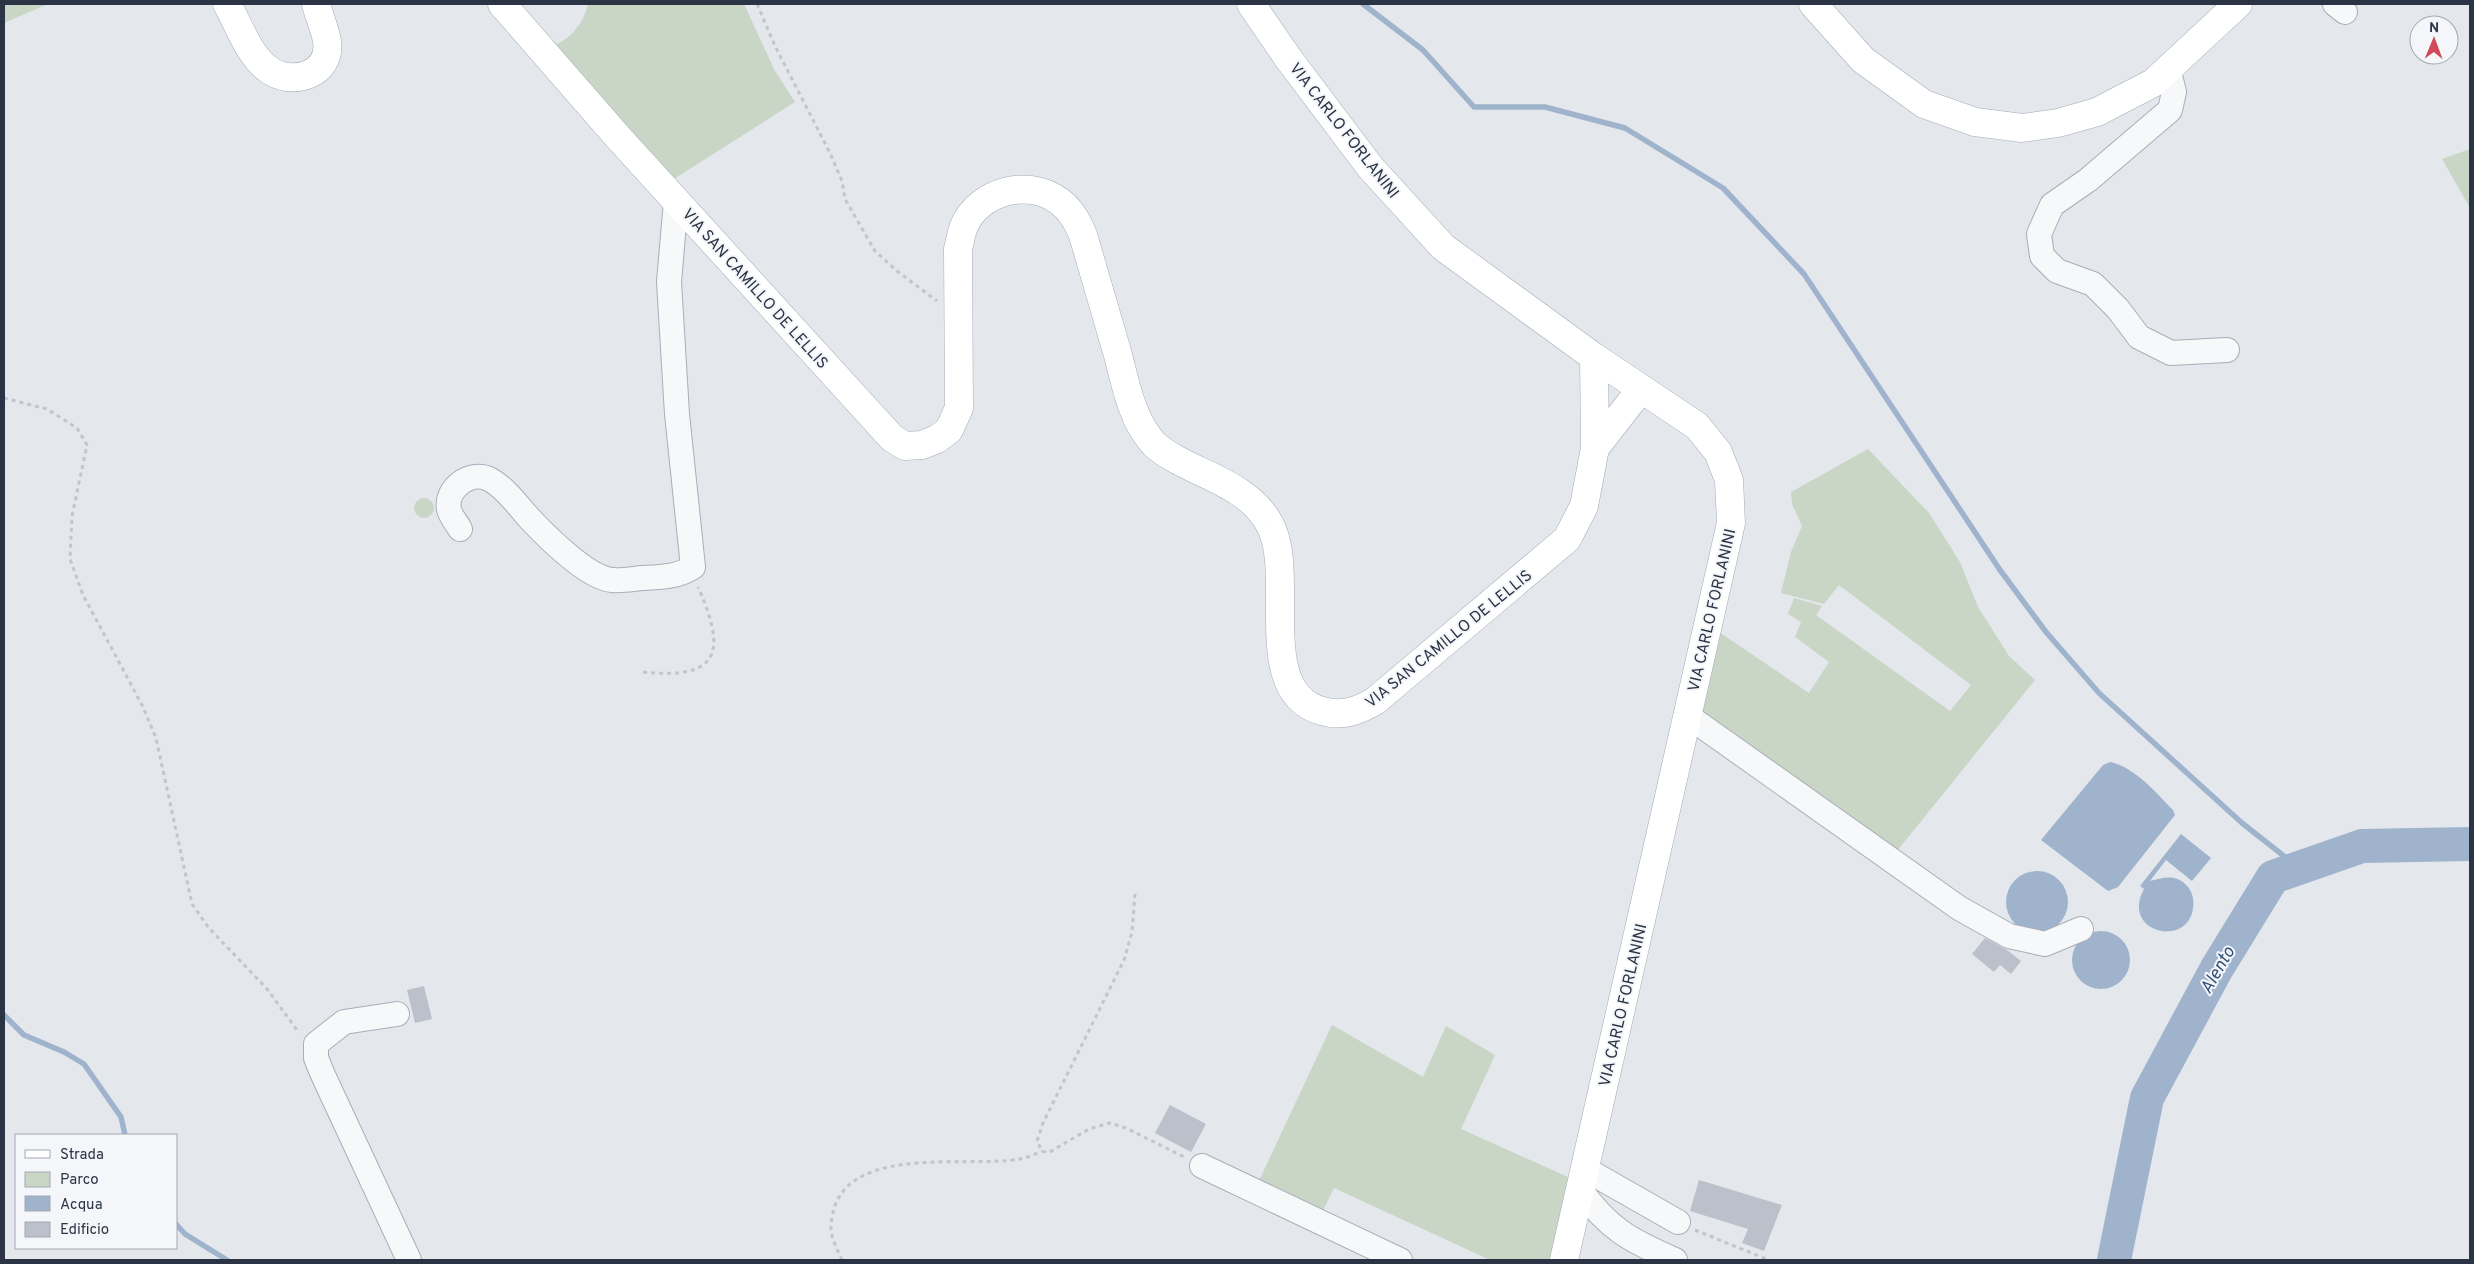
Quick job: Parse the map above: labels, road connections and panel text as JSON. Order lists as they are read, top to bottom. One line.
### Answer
{"streets":{"main road":["VIA CARLO FORLANINI","VIA SAN CAMILLO DE LELLIS"]},"crossings":[["VIA CARLO FORLANINI","VIA SAN CAMILLO DE LELLIS"]],"water":["Alento"],"legend":["Strada","Parco","Acqua","Edificio"],"north":"top"}
